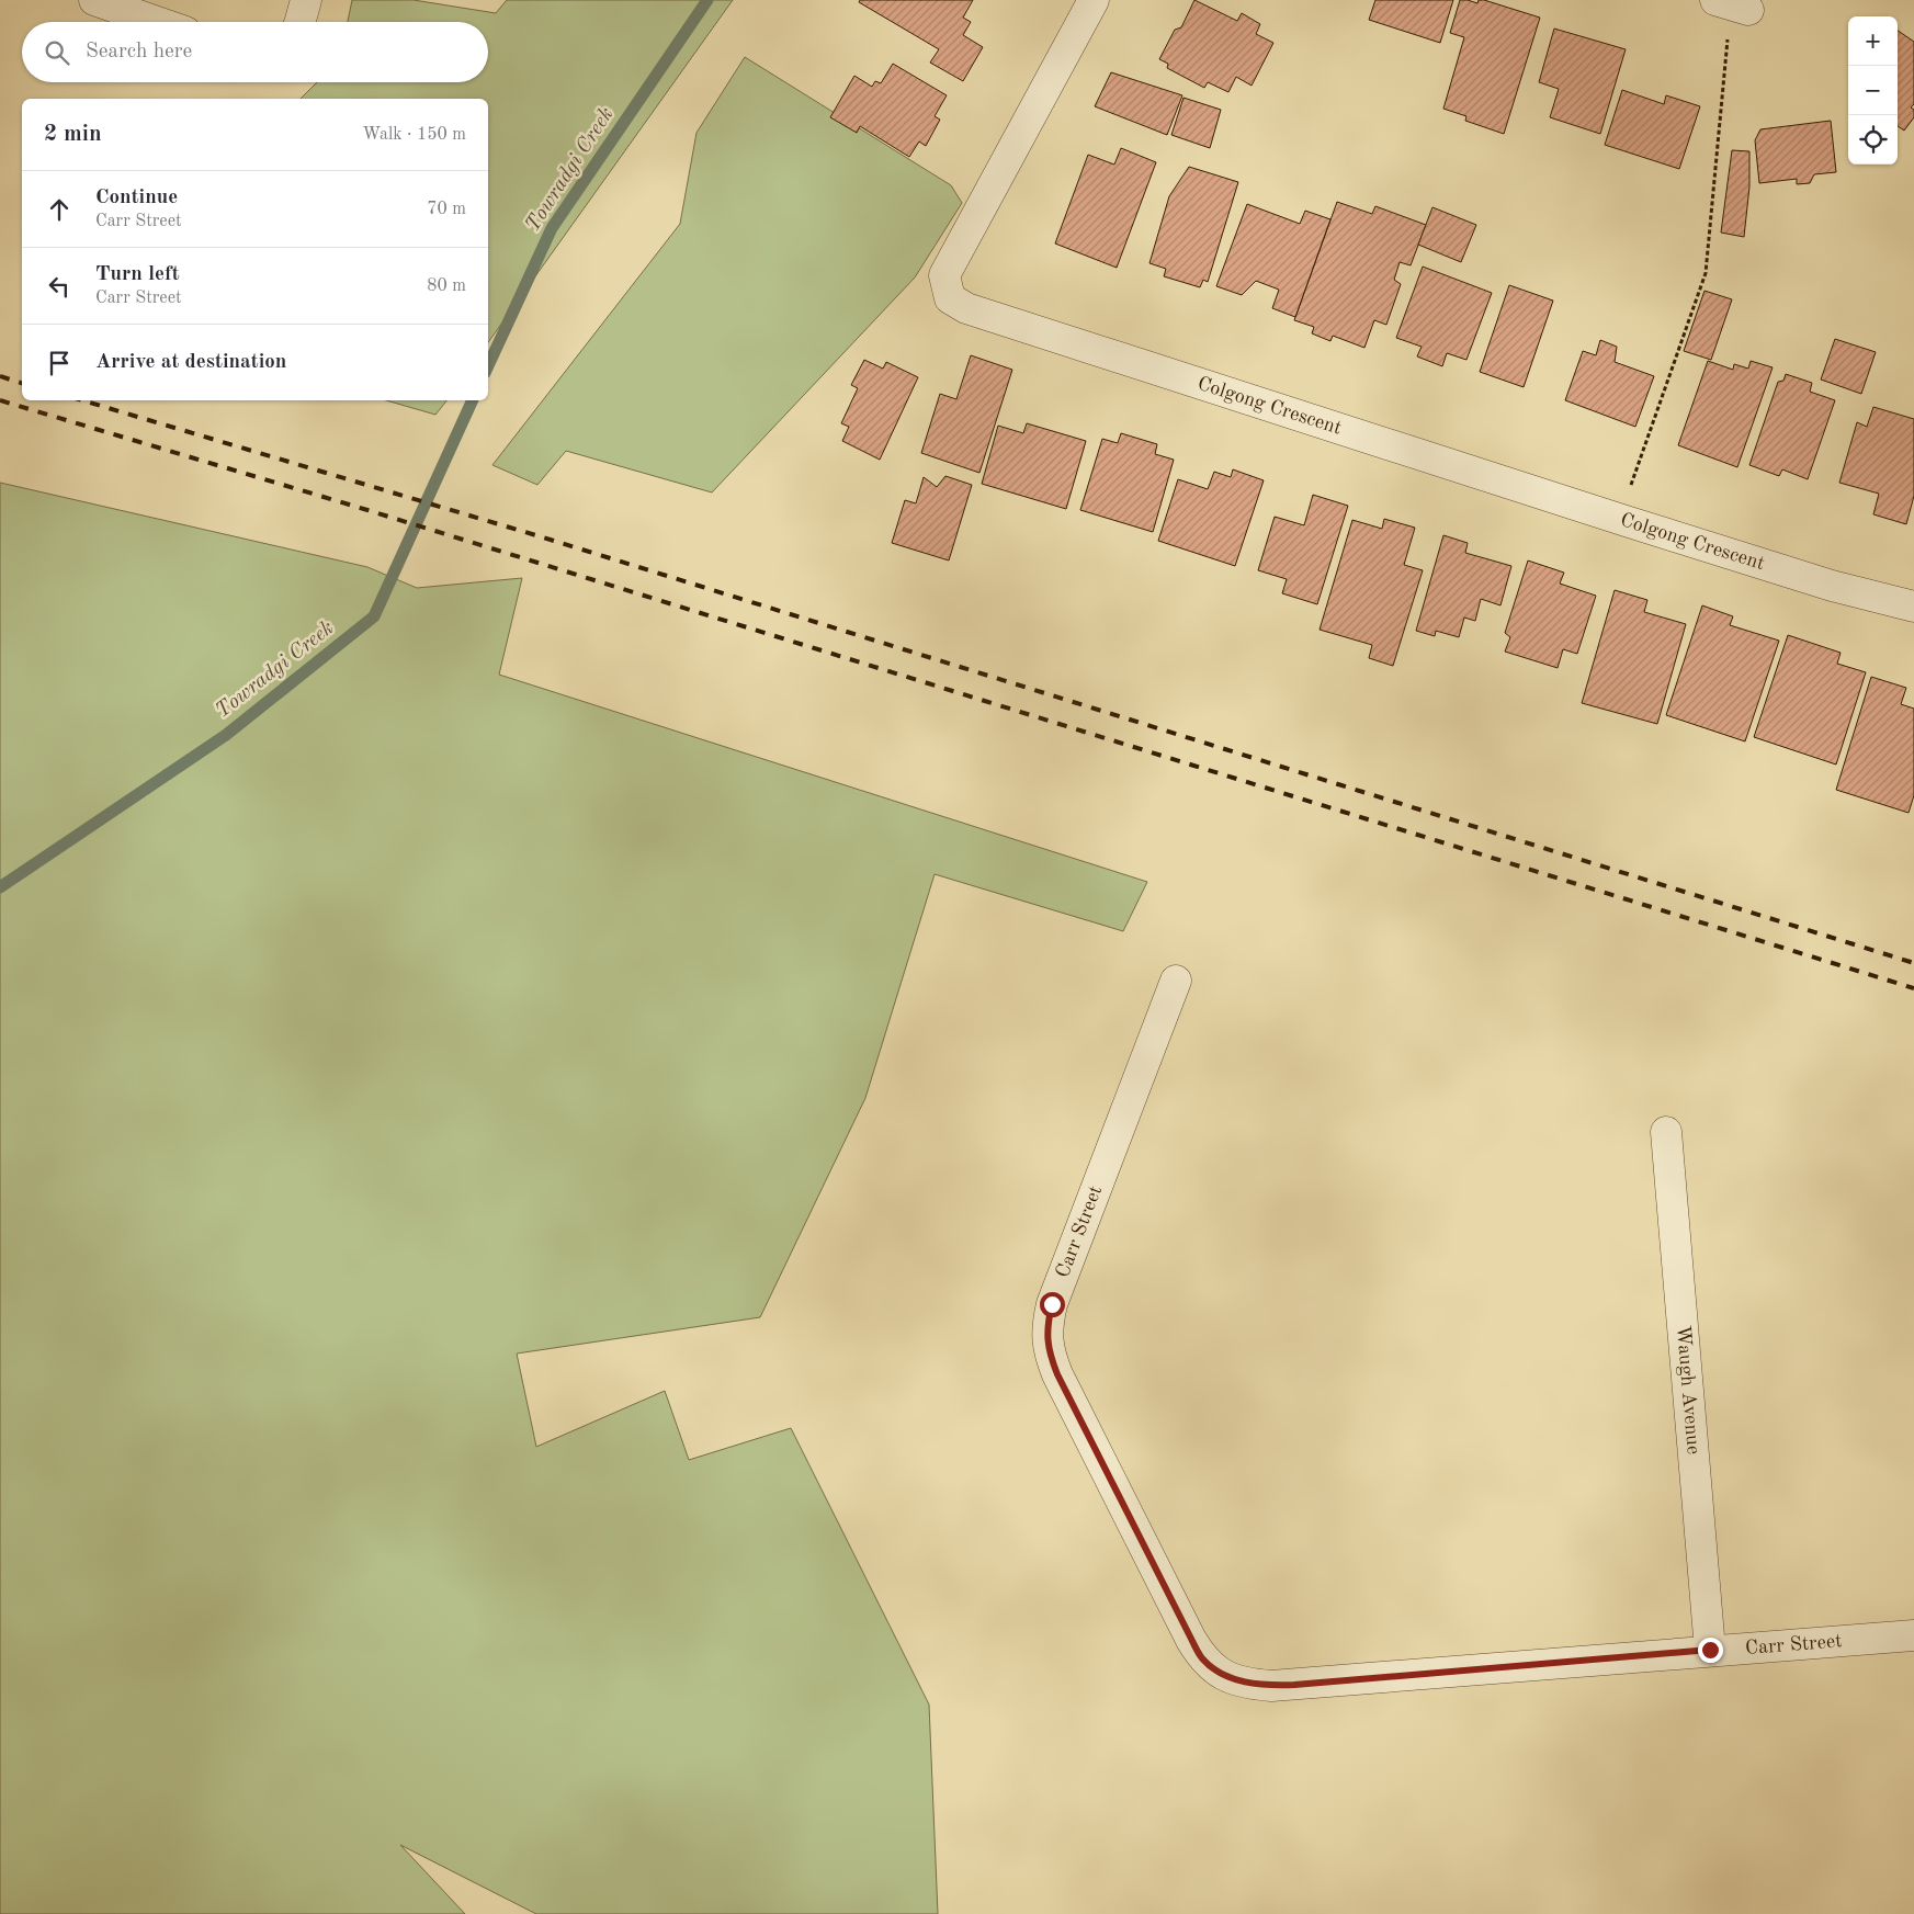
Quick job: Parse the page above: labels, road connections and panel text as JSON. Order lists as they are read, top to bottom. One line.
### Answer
{"streets":{"street":["Colgong Crescent","Carr Street","Waugh Avenue"]},"crossings":[["Carr Street","Waugh Avenue"]],"water":["Towradgi Creek"],"page":{"map_buttons":["+","−"],"search":"Search here","heading":["2 min","Walk · 150 m"],"list":[["Continue","Carr Street","70 m"],["Turn left","Carr Street","80 m"],"Arrive at destination"]}}
